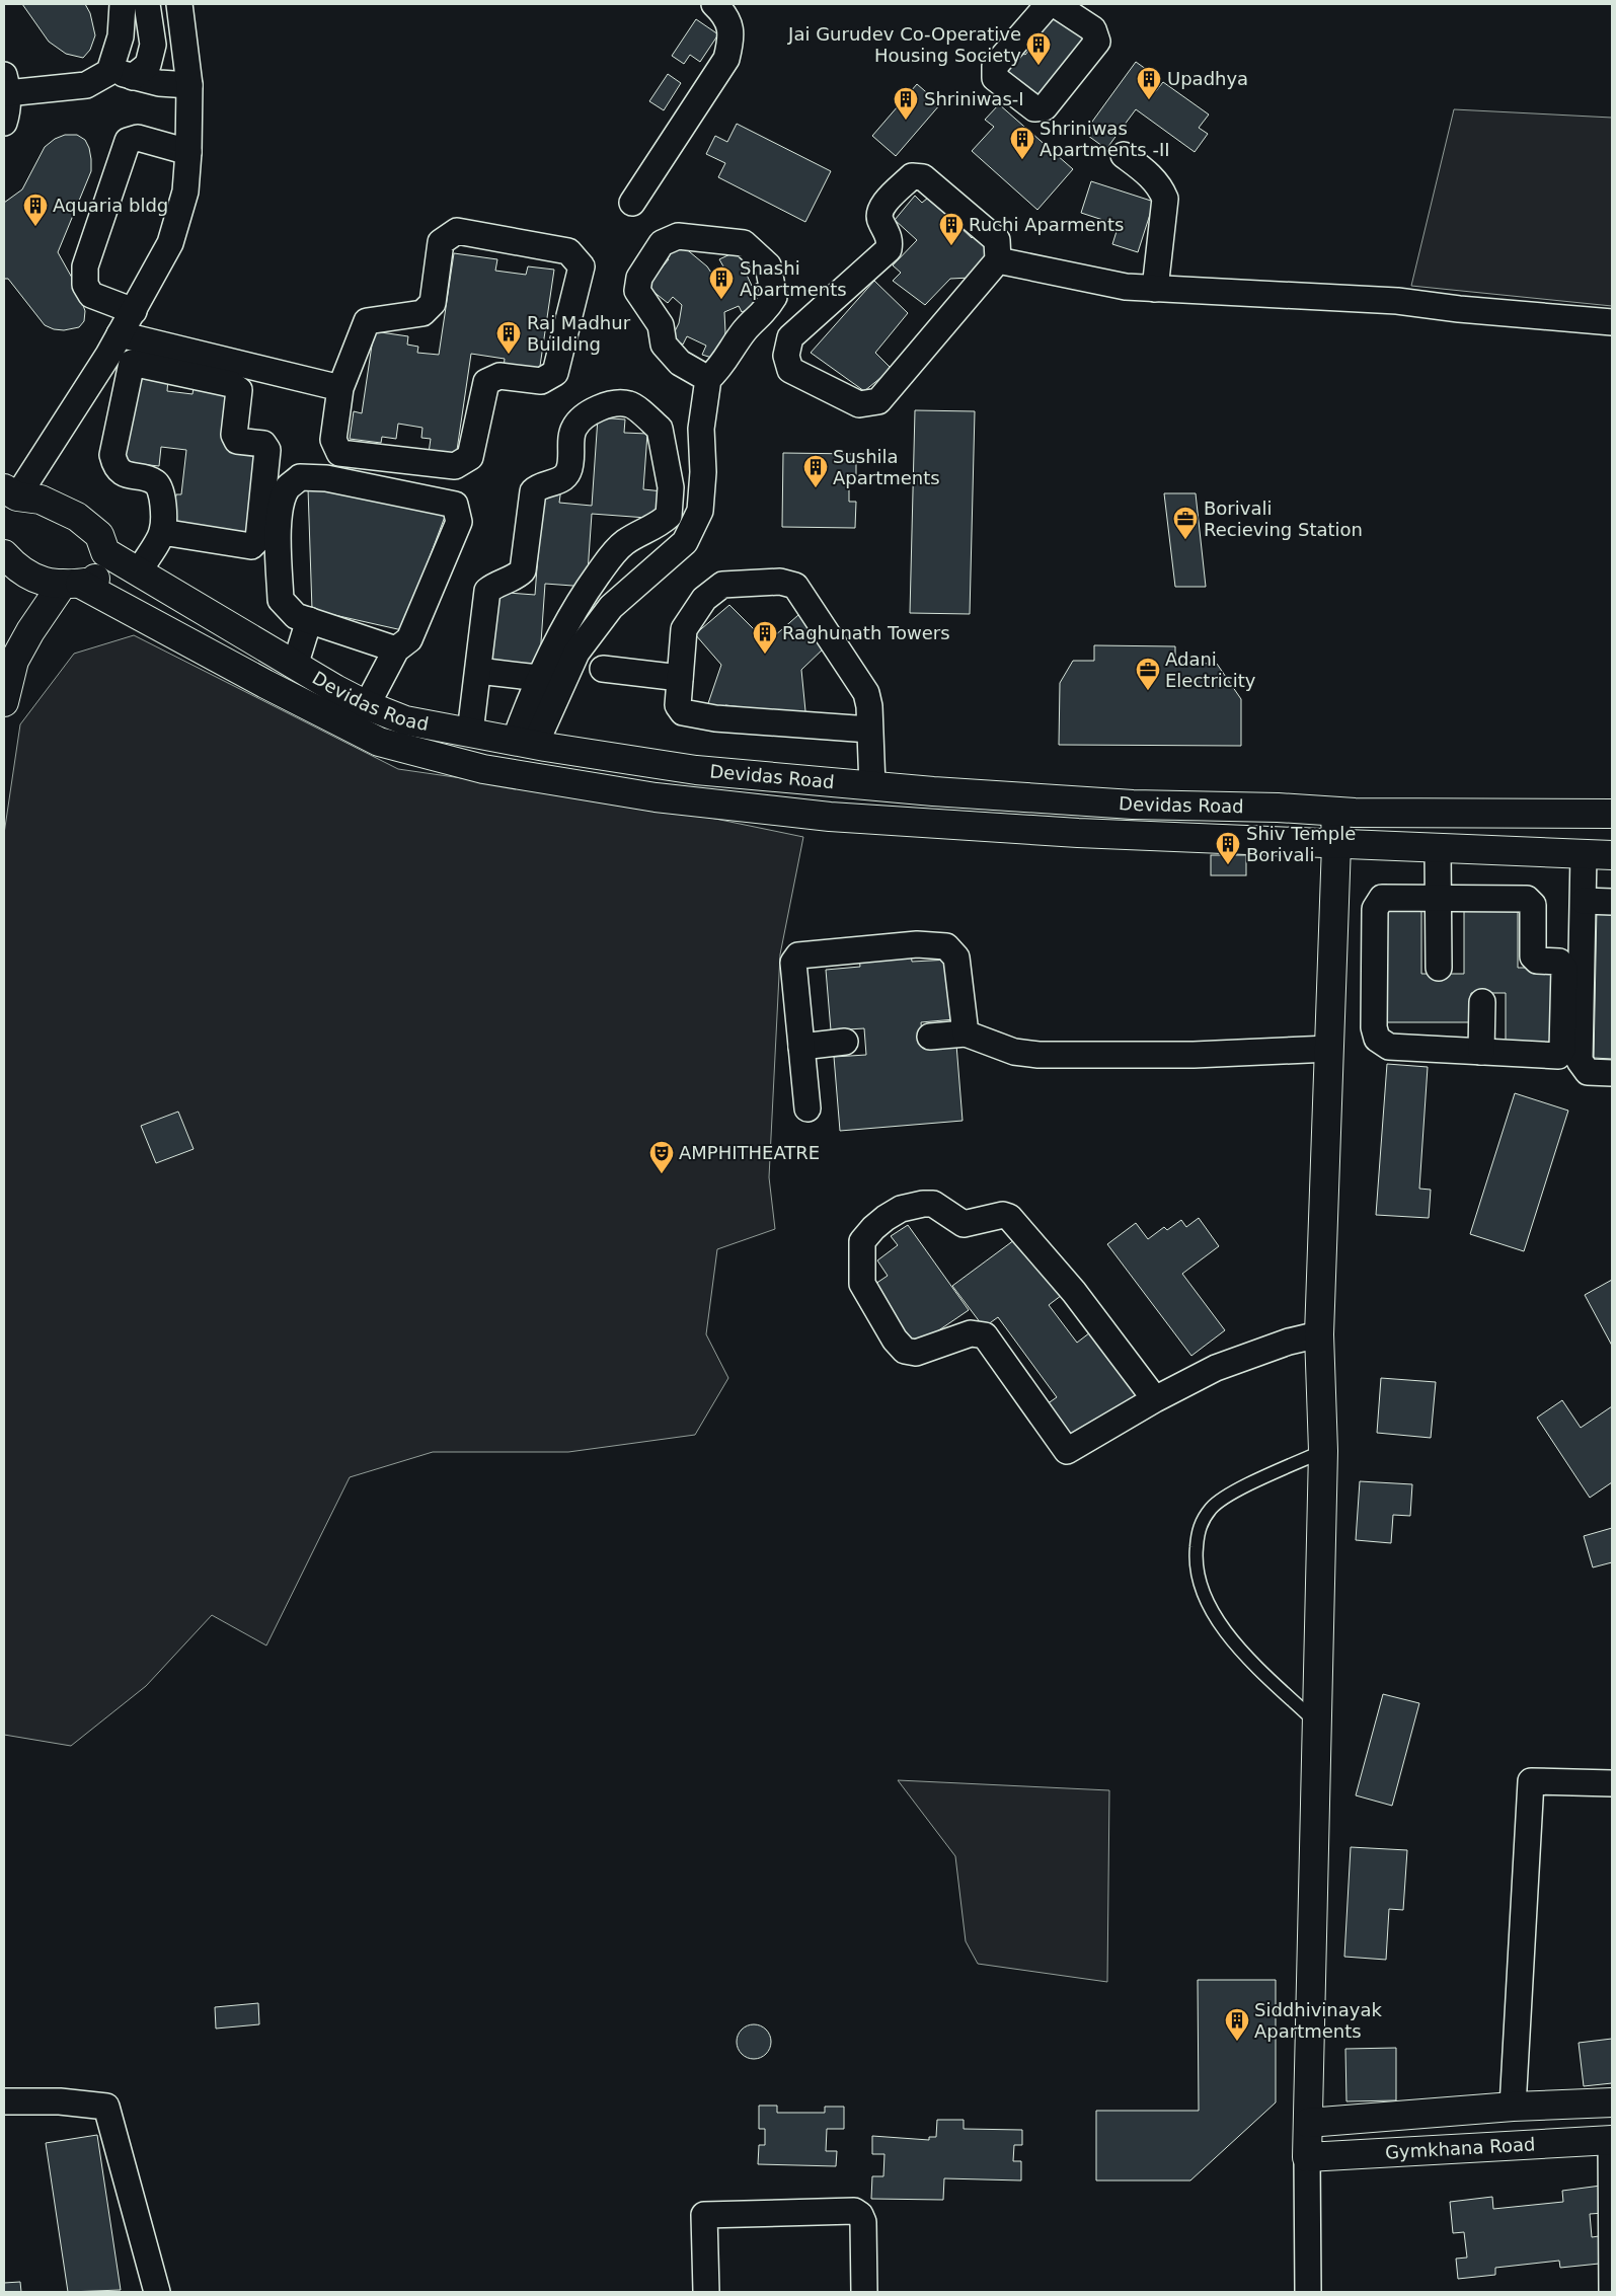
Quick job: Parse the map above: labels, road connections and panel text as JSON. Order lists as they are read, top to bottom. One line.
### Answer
{"streets":{"main road":["Devidas Road","Gymkhana Road"]},"places":{"building":["Jai Gurudev Co-Operative Housing Society","Upadhya","Shriniwas-I","Shriniwas Apartments -II","Aquaria bldg","Ruchi Aparments","Shashi Apartments","Raj Madhur Building","Sushila Apartments","Raghunath Towers","Shiv Temple Borivali","Siddhivinayak Apartments"],"office":["Borivali Recieving Station","Adani Electricity"],"theatre":["AMPHITHEATRE"]}}
